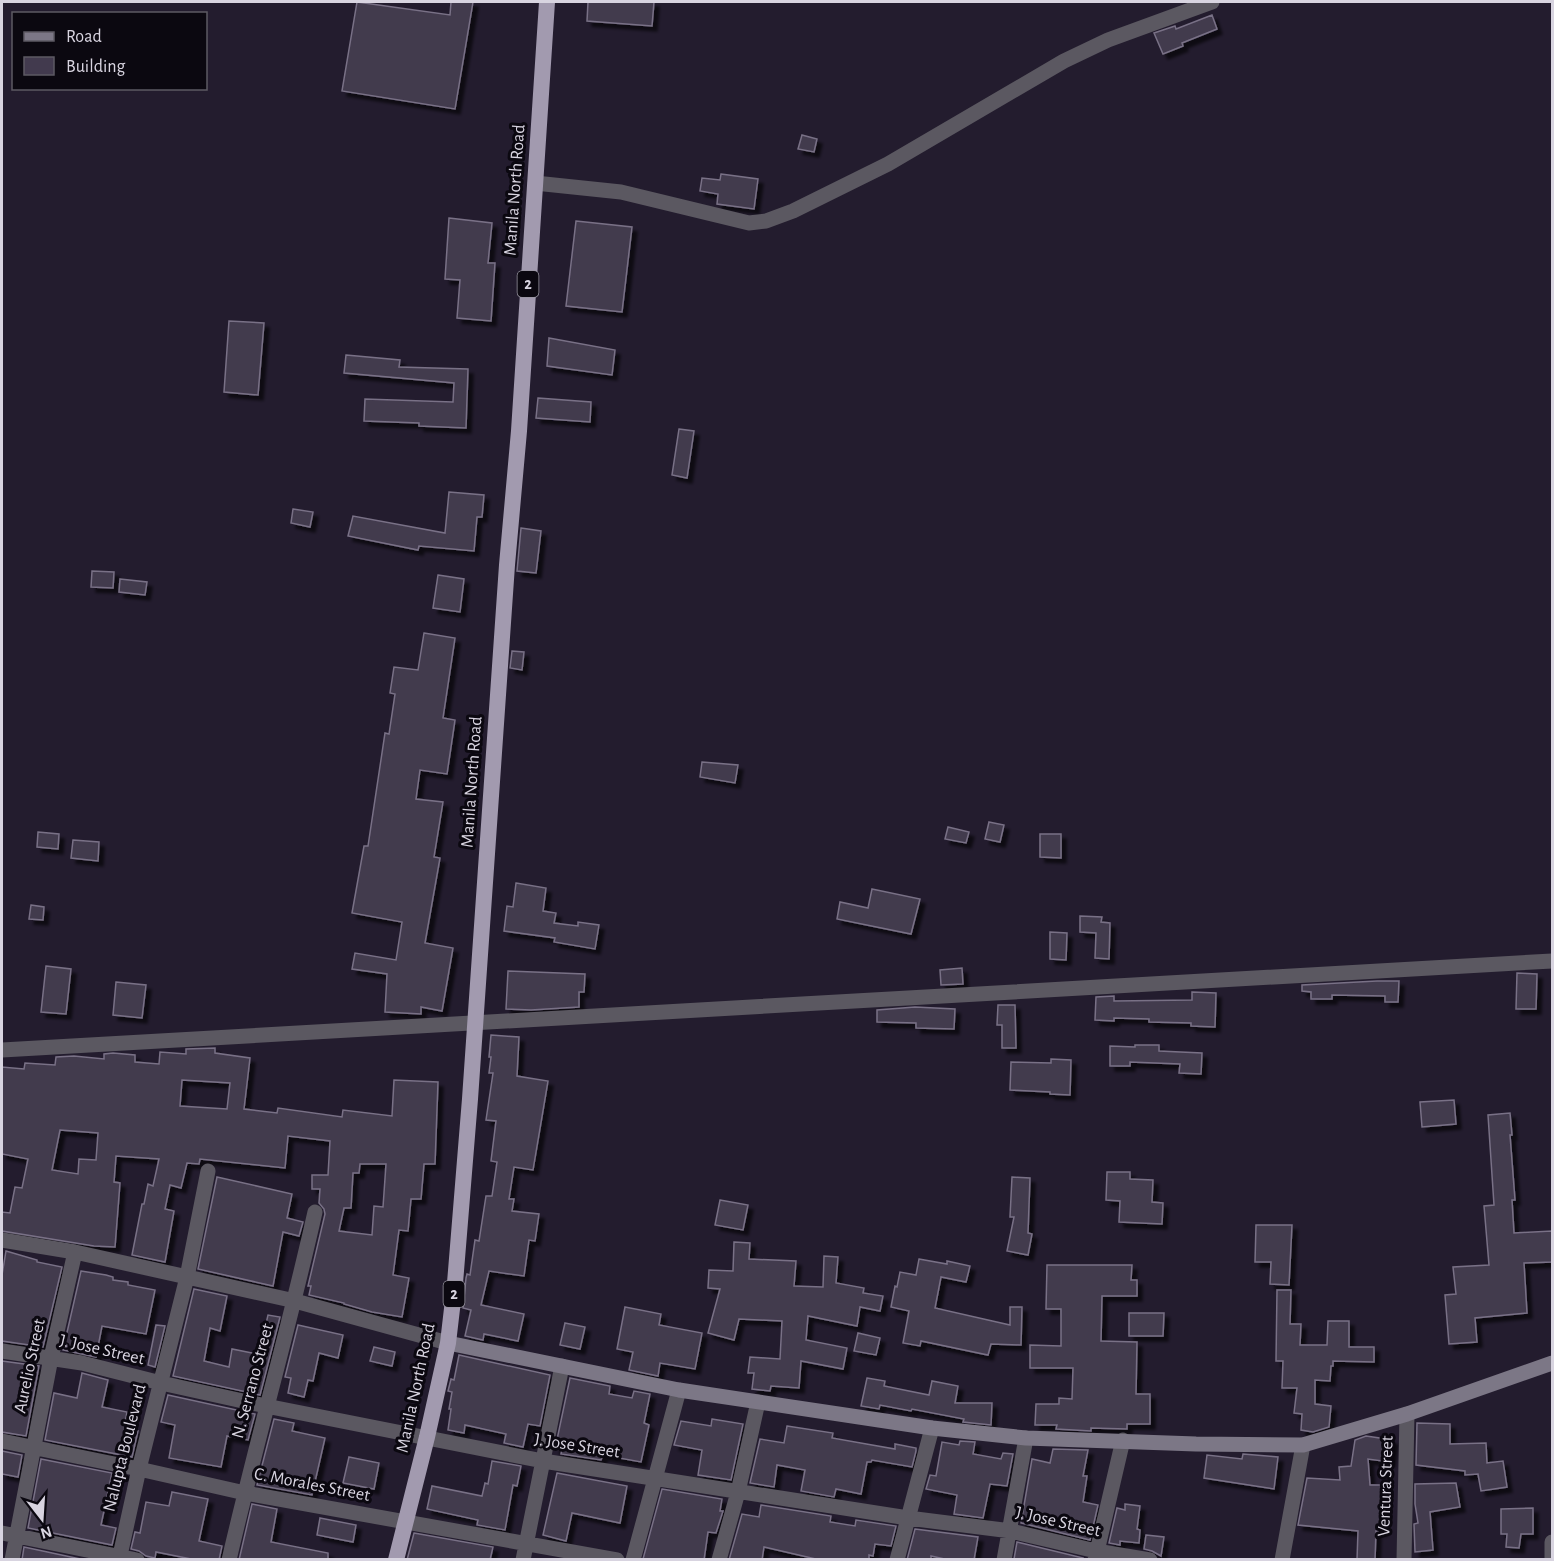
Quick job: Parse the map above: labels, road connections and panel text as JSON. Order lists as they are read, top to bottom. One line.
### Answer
{"streets":{"highway":["Manila North Road","2"],"street":["J. Jose Street","Aurelio Street","N. Serrano Street","Nalupta Boulevard","C. Morales Street","Ventura Street"]},"crossings":[["Manila North Road","J. Jose Street"],["Manila North Road","C. Morales Street"],["J. Jose Street","Aurelio Street"],["J. Jose Street","N. Serrano Street"],["J. Jose Street","Nalupta Boulevard"],["Aurelio Street","C. Morales Street"],["N. Serrano Street","C. Morales Street"],["Nalupta Boulevard","C. Morales Street"]],"legend":["Road","Building"],"north":"bottom"}
